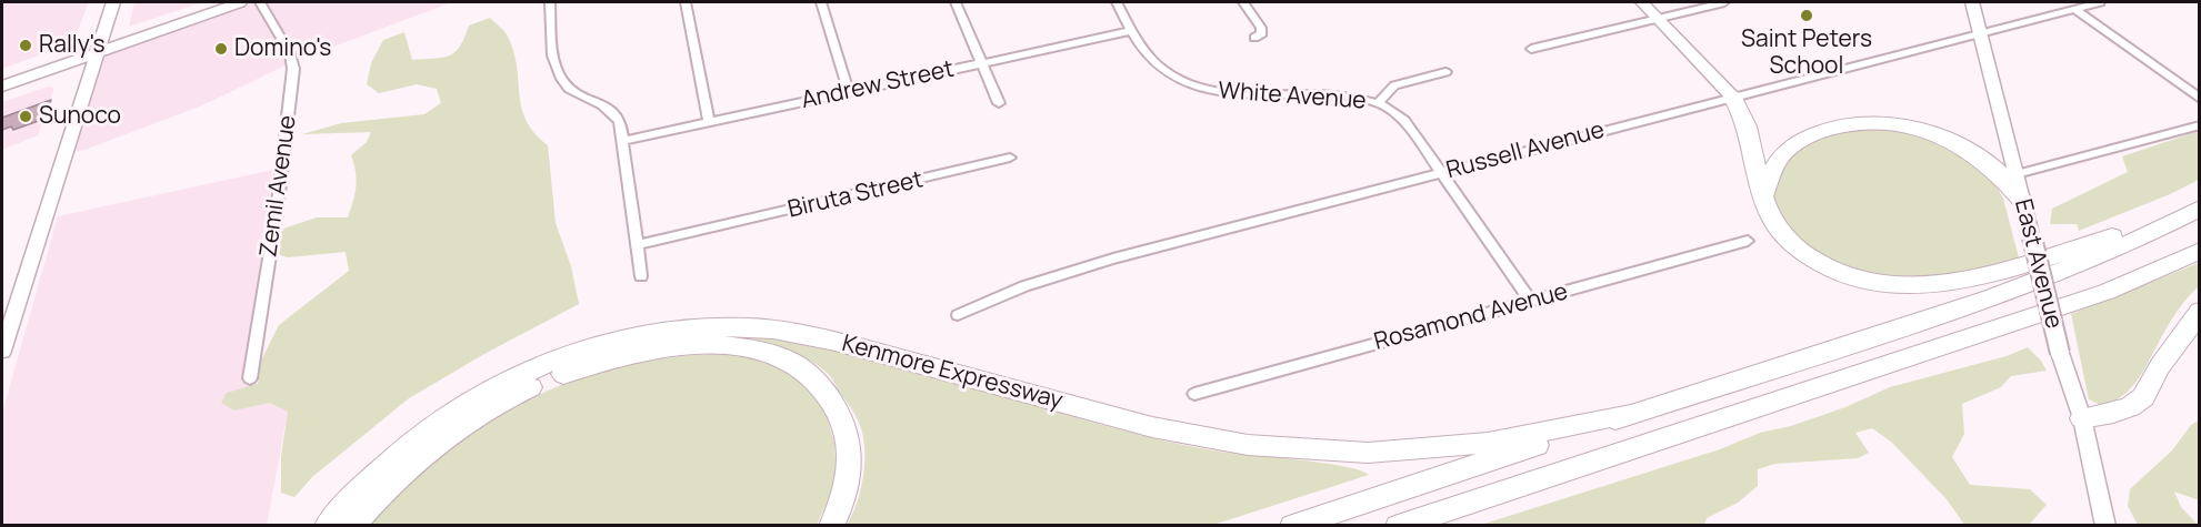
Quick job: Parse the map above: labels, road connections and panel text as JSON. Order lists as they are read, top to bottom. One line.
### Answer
{"streets":{"highway":["Kenmore Expressway"],"main road":["East Avenue"],"street":["Andrew Street","White Avenue","Russell Avenue","Zemil Avenue","Biruta Street","Rosamond Avenue"]},"crossings":[["Andrew Street","White Avenue"],["White Avenue","Russell Avenue"],["White Avenue","Rosamond Avenue"],["Russell Avenue","East Avenue"]],"places":["Saint Peters School","Rally's","Domino's","Sunoco"]}
